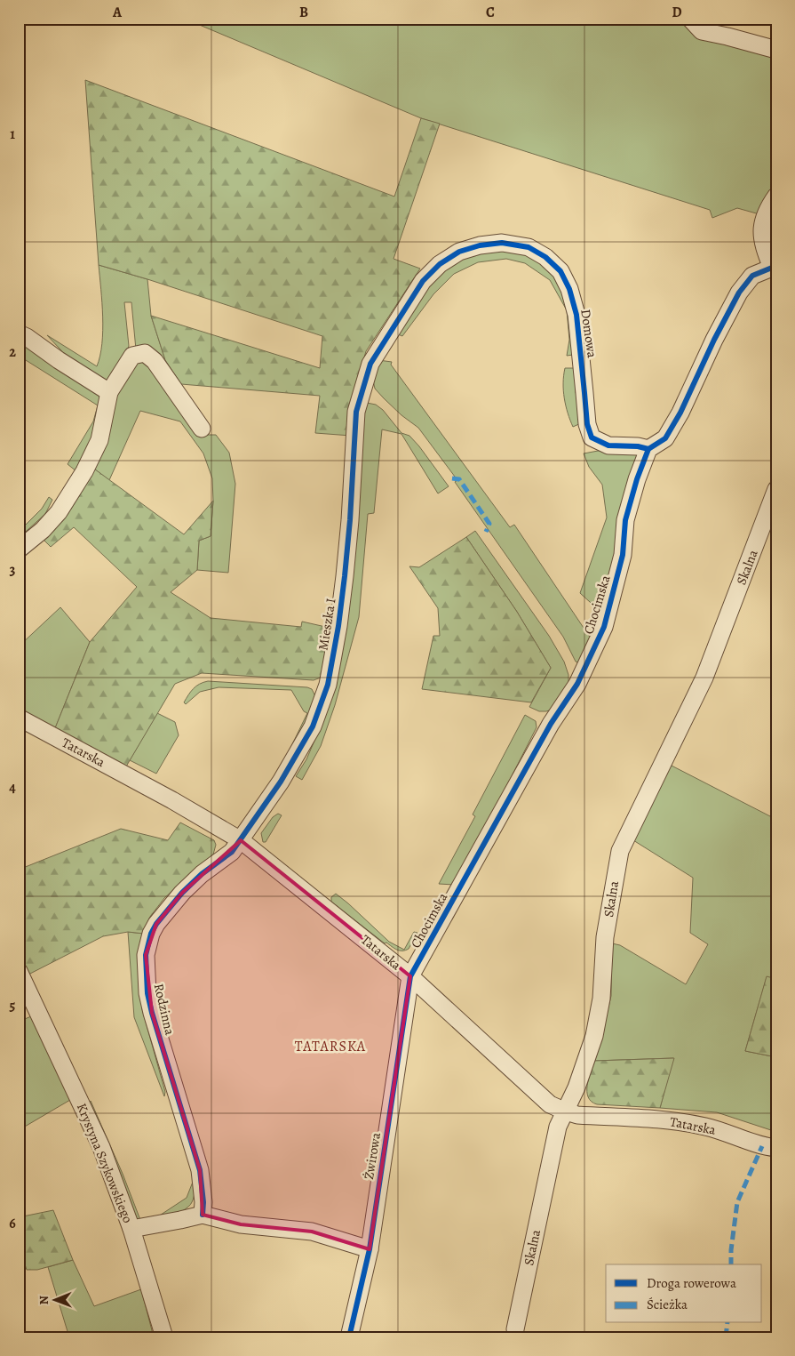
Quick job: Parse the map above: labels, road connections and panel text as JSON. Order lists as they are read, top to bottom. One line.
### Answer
{"streets":{"street":["Domowa","Skalna","Chocimska","Mieszka I","Tatarska","Rodzinna","Żwirowa","Krystyna Szykowskiego"]},"crossings":[["Domowa","Chocimska"],["Domowa","Mieszka I"],["Skalna","Tatarska"],["Chocimska","Tatarska"],["Chocimska","Żwirowa"],["Mieszka I","Tatarska"],["Mieszka I","Rodzinna"],["Tatarska","Rodzinna"],["Tatarska","Żwirowa"]],"districts":["TATARSKA"],"legend":["Droga rowerowa","Ścieżka"],"north":"left","grid":{"columns":["A","B","C","D"],"rows":["1","2","3","4","5","6"]}}
